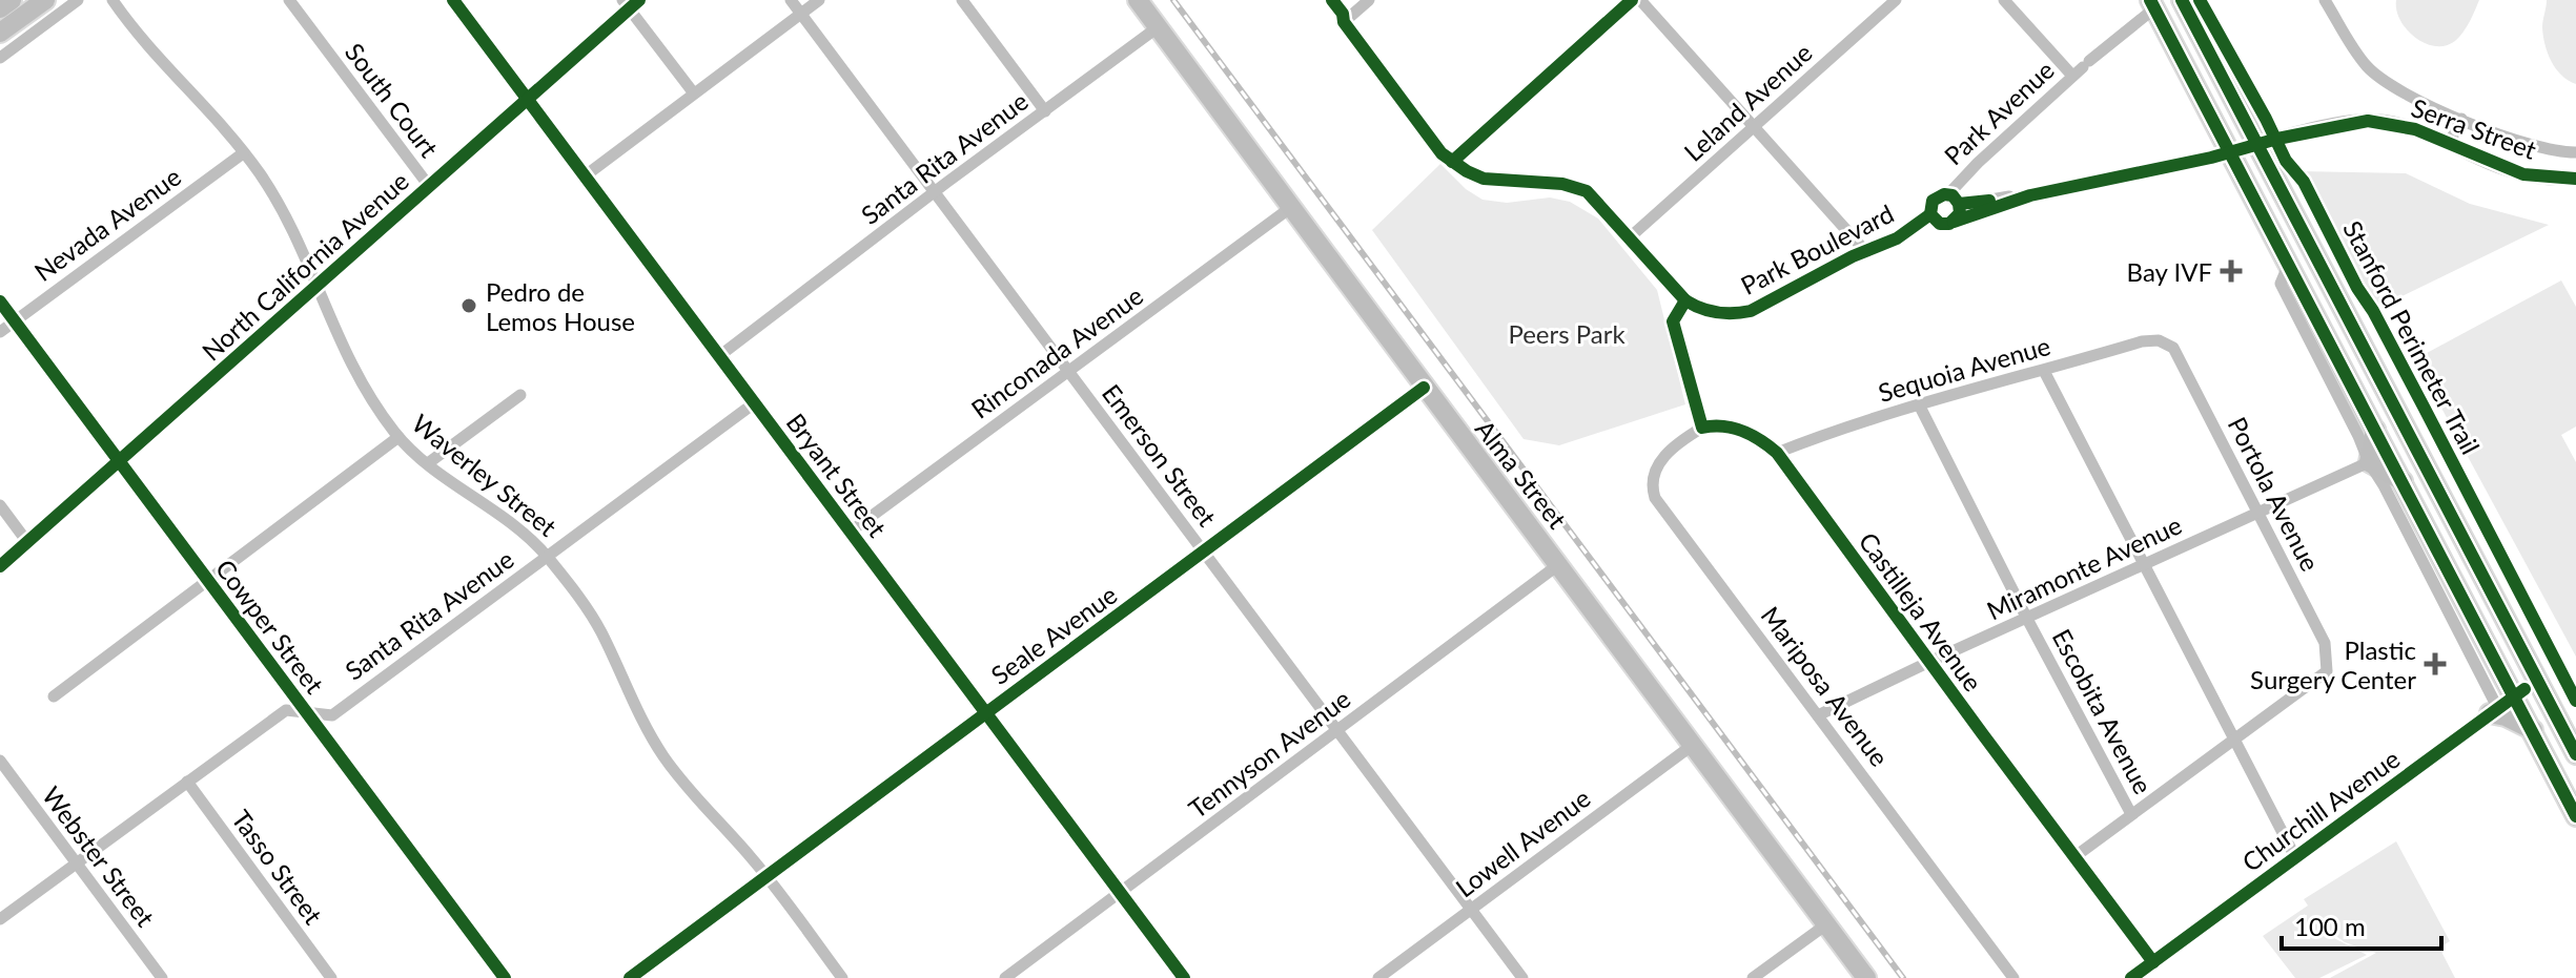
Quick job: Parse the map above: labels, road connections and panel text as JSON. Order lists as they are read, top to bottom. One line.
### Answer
{"streets":{"main road":["Alma Street"],"street":["South Court","Leland Avenue","Park Avenue","Serra Street","Santa Rita Avenue","Nevada Avenue","Park Boulevard","North California Avenue","Rinconada Avenue","Sequoia Avenue","Emerson Street","Waverley Street","Bryant Street","Portola Avenue","Miramonte Avenue","Castilleja Avenue","Cowper Street","Seale Avenue","Mariposa Avenue","Escobita Avenue","Tennyson Avenue","Churchill Avenue","Lowell Avenue","Webster Street","Tasso Street"],"cycle path":["Stanford Perimeter Trail"]},"crossings":[["South Court","North California Avenue"],["Leland Avenue","Park Boulevard"],["Park Avenue","Park Boulevard"],["Santa Rita Avenue","Emerson Street"],["Santa Rita Avenue","Alma Street"],["Santa Rita Avenue","Waverley Street"],["Santa Rita Avenue","Bryant Street"],["Santa Rita Avenue","Cowper Street"],["Santa Rita Avenue","Webster Street"],["Santa Rita Avenue","Tasso Street"],["Nevada Avenue","Waverley Street"],["Nevada Avenue","Cowper Street"],["North California Avenue","Waverley Street"],["North California Avenue","Bryant Street"],["North California Avenue","Cowper Street"],["Rinconada Avenue","Emerson Street"],["Rinconada Avenue","Alma Street"],["Rinconada Avenue","Bryant Street"],["Sequoia Avenue","Portola Avenue"],["Sequoia Avenue","Castilleja Avenue"],["Sequoia Avenue","Escobita Avenue"],["Emerson Street","Seale Avenue"],["Emerson Street","Tennyson Avenue"],["Emerson Street","Lowell Avenue"],["Alma Street","Seale Avenue"],["Alma Street","Tennyson Avenue"],["Alma Street","Lowell Avenue"],["Waverley Street","Seale Avenue"],["Bryant Street","Seale Avenue"],["Bryant Street","Tennyson Avenue"],["Portola Avenue","Miramonte Avenue"],["Miramonte Avenue","Castilleja Avenue"],["Miramonte Avenue","Mariposa Avenue"],["Miramonte Avenue","Escobita Avenue"],["Castilleja Avenue","Mariposa Avenue"],["Castilleja Avenue","Churchill Avenue"]],"parks":["Peers Park"],"places":{"health":["Bay IVF","Plastic Surgery Center"],"other":["Pedro de Lemos House"]},"scale_bar":"100 m"}
